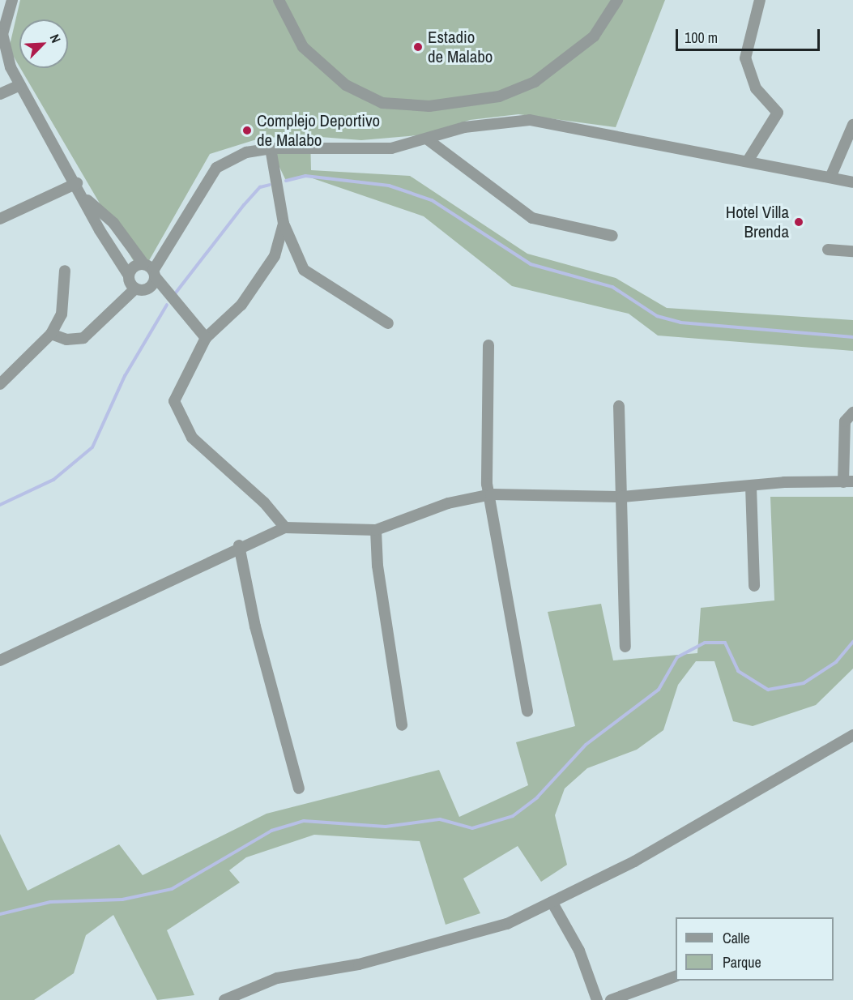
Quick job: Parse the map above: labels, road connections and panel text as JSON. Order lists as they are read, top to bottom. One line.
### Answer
{"places":["Estadio de Malabo","Complejo Deportivo de Malabo","Hotel Villa Brenda"],"legend":["Calle","Parque"],"scale_bar":"100 m","north":"top right"}
